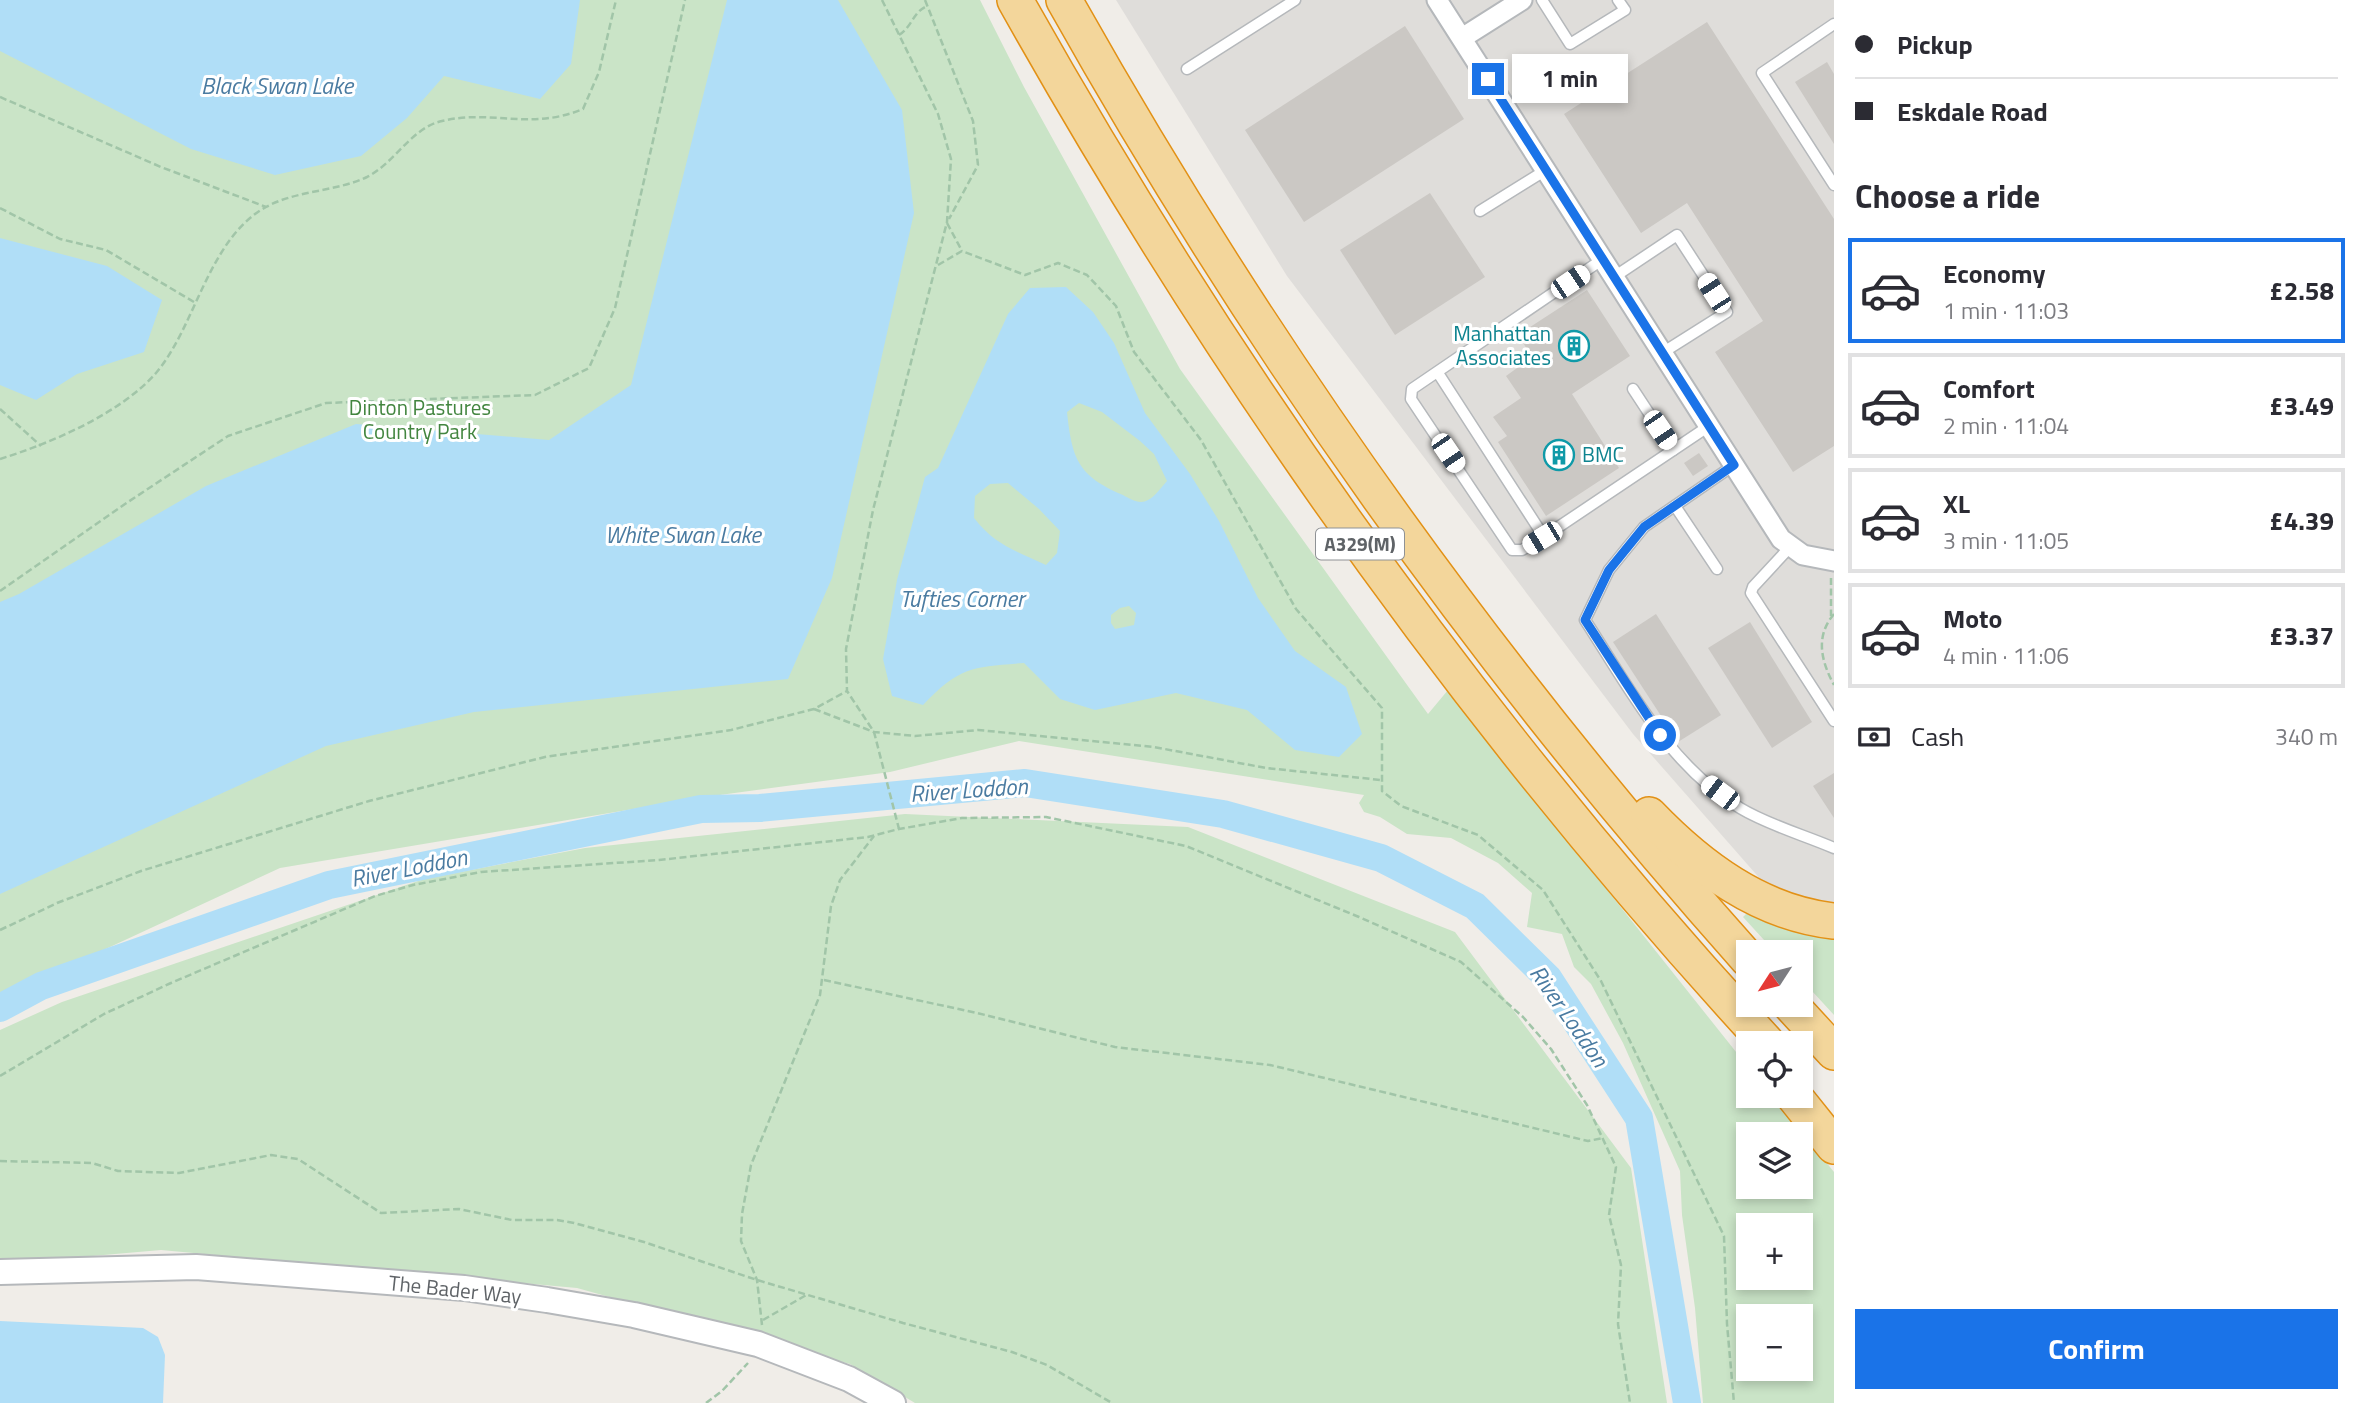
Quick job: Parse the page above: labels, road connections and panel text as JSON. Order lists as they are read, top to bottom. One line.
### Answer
{"streets":{"highway":["A329(M)"],"street":["The Bader Way"]},"water":["Black Swan Lake","White Swan Lake","Tufties Corner","River Loddon"],"parks":["Dinton Pastures Country Park"],"places":{"building":["Manhattan Associates","BMC"]},"north":"bottom left","page":{"banner":["Pickup","Eskdale Road"],"bubble":"1 min","heading":"Choose a ride","list":[{"name":"Economy","note":"1 min · 11:03","value":"£2.58"},{"name":"Comfort","note":"2 min · 11:04","value":"£3.49"},{"name":"XL","note":"3 min · 11:05","value":"£4.39"},{"name":"Moto","note":"4 min · 11:06","value":"£3.37"}],"pay":["Cash","340 m"],"map_buttons":["+","−"],"buttons":"Confirm"}}
